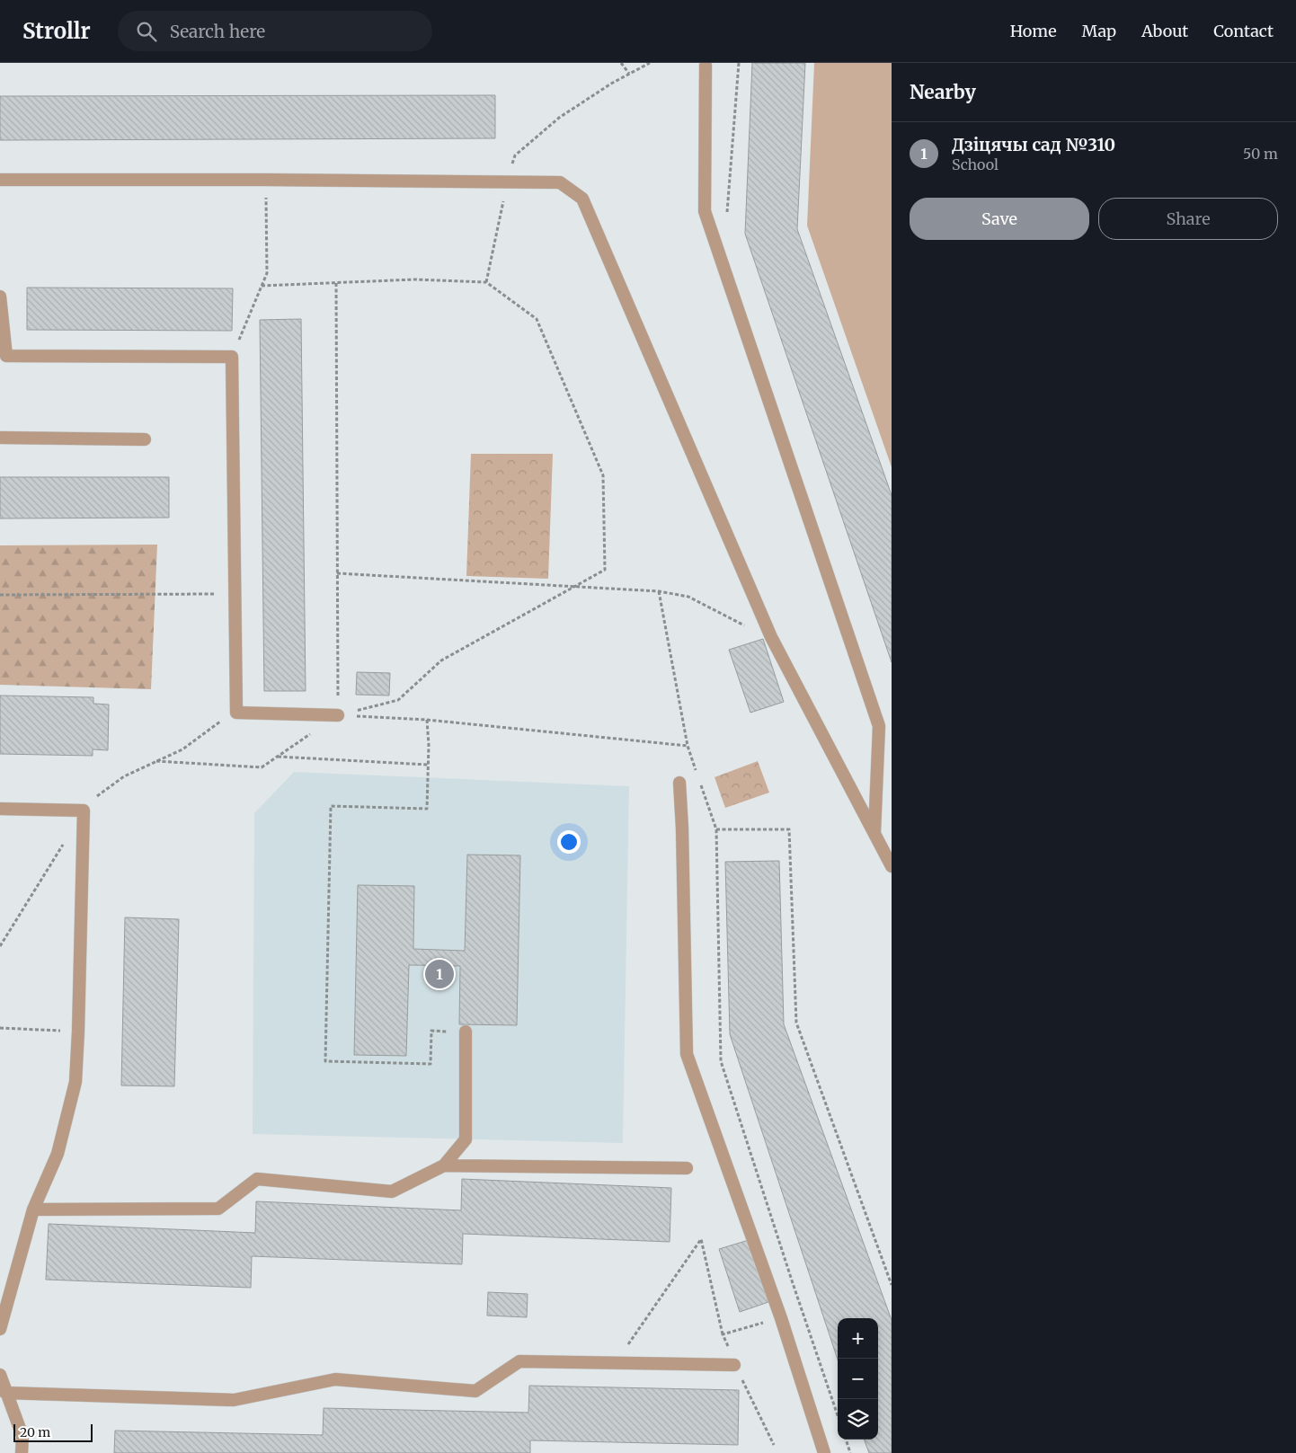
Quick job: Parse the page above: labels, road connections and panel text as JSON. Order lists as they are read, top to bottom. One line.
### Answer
{"scale_bar":"20 m","page":{"header":"Strollr","search":"Search here","nav":["Home","Map","About","Contact"],"heading":"Nearby","list":[{"mark":"1","name":"Дзіцячы сад №310","note":"School","value":"50 m"}],"buttons":["Save","Share"],"pins":"1","map_buttons":["+","−"],"scale":"20 m"}}
